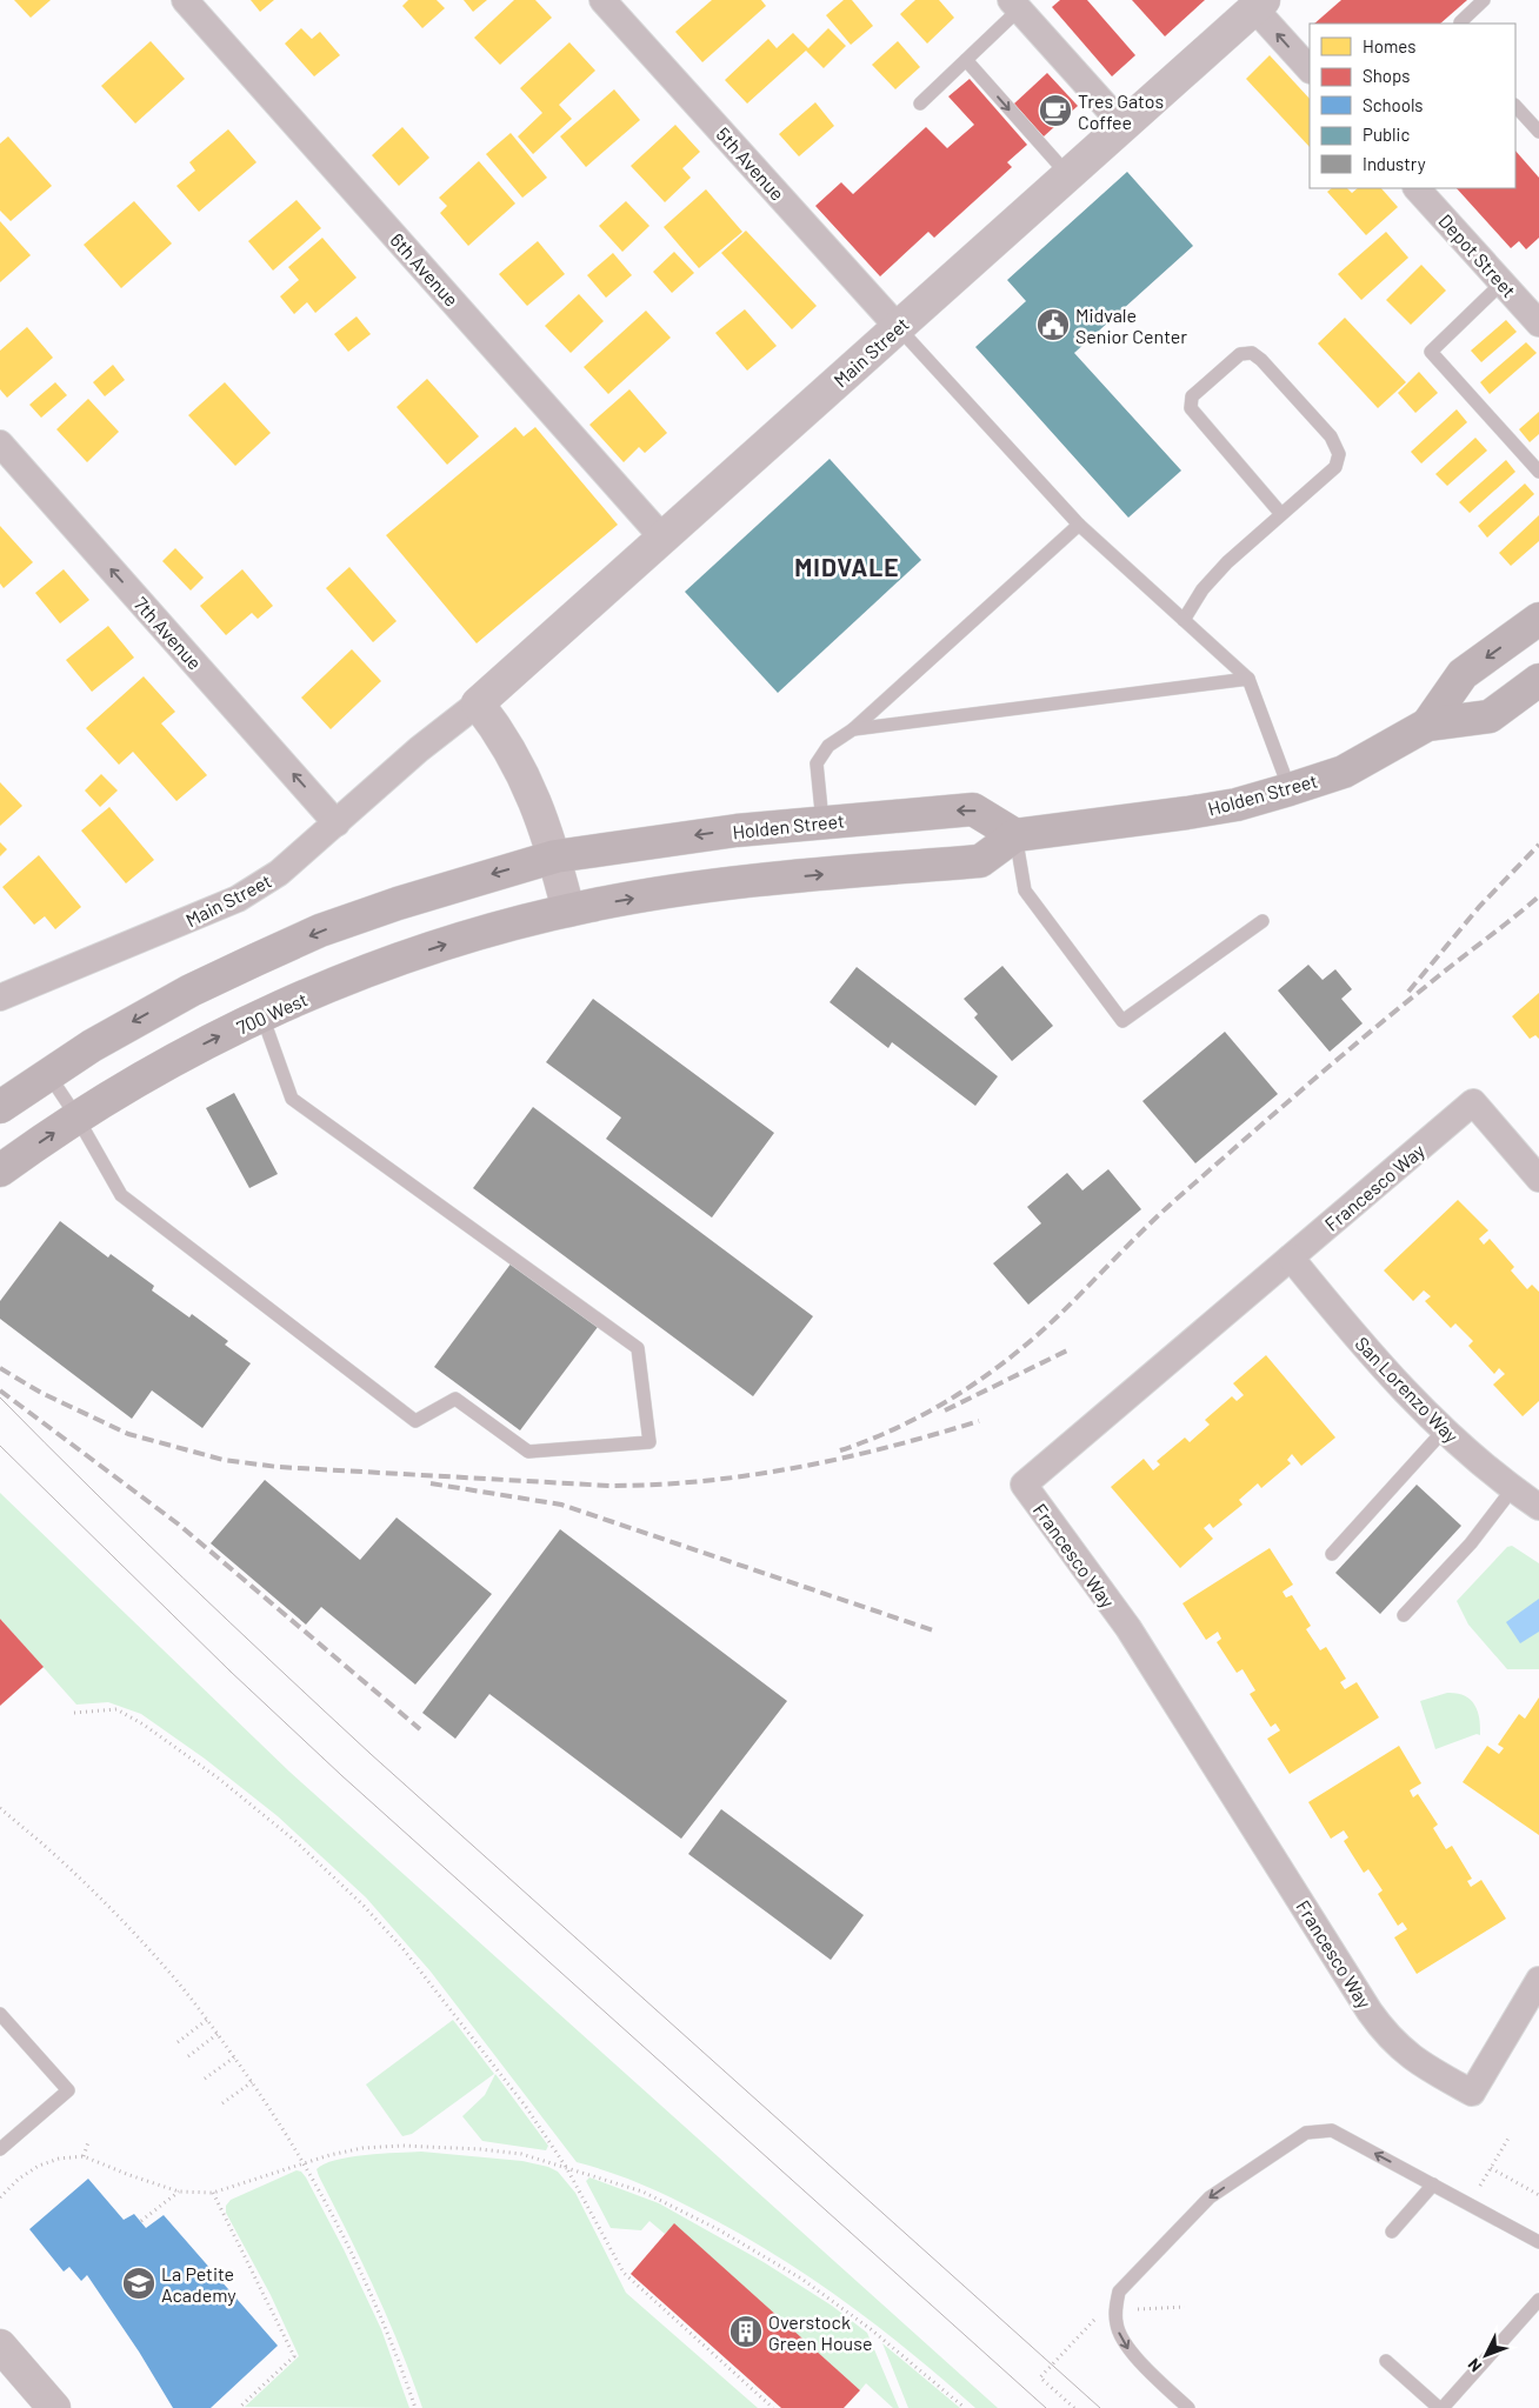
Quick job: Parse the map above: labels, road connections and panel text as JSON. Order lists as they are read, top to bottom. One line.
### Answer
{"streets":{"main road":["Holden Street","700 West"],"street":["5th Avenue","Depot Street","6th Avenue","Main Street","7th Avenue","Francesco Way","San Lorenzo Way"]},"crossings":[["5th Avenue","Main Street"],["6th Avenue","Main Street"],["Main Street","7th Avenue"],["Holden Street","700 West"],["Francesco Way","San Lorenzo Way"]],"one_way":["7th Avenue"],"districts":["MIDVALE"],"places":{"cafe":["Tres Gatos Coffee"],"public building":["Midvale Senior Center"],"school or university":["La Petite Academy"],"building":["Overstock Green House"]},"legend":["Homes","Shops","Schools","Public","Industry"],"north":"bottom left"}
